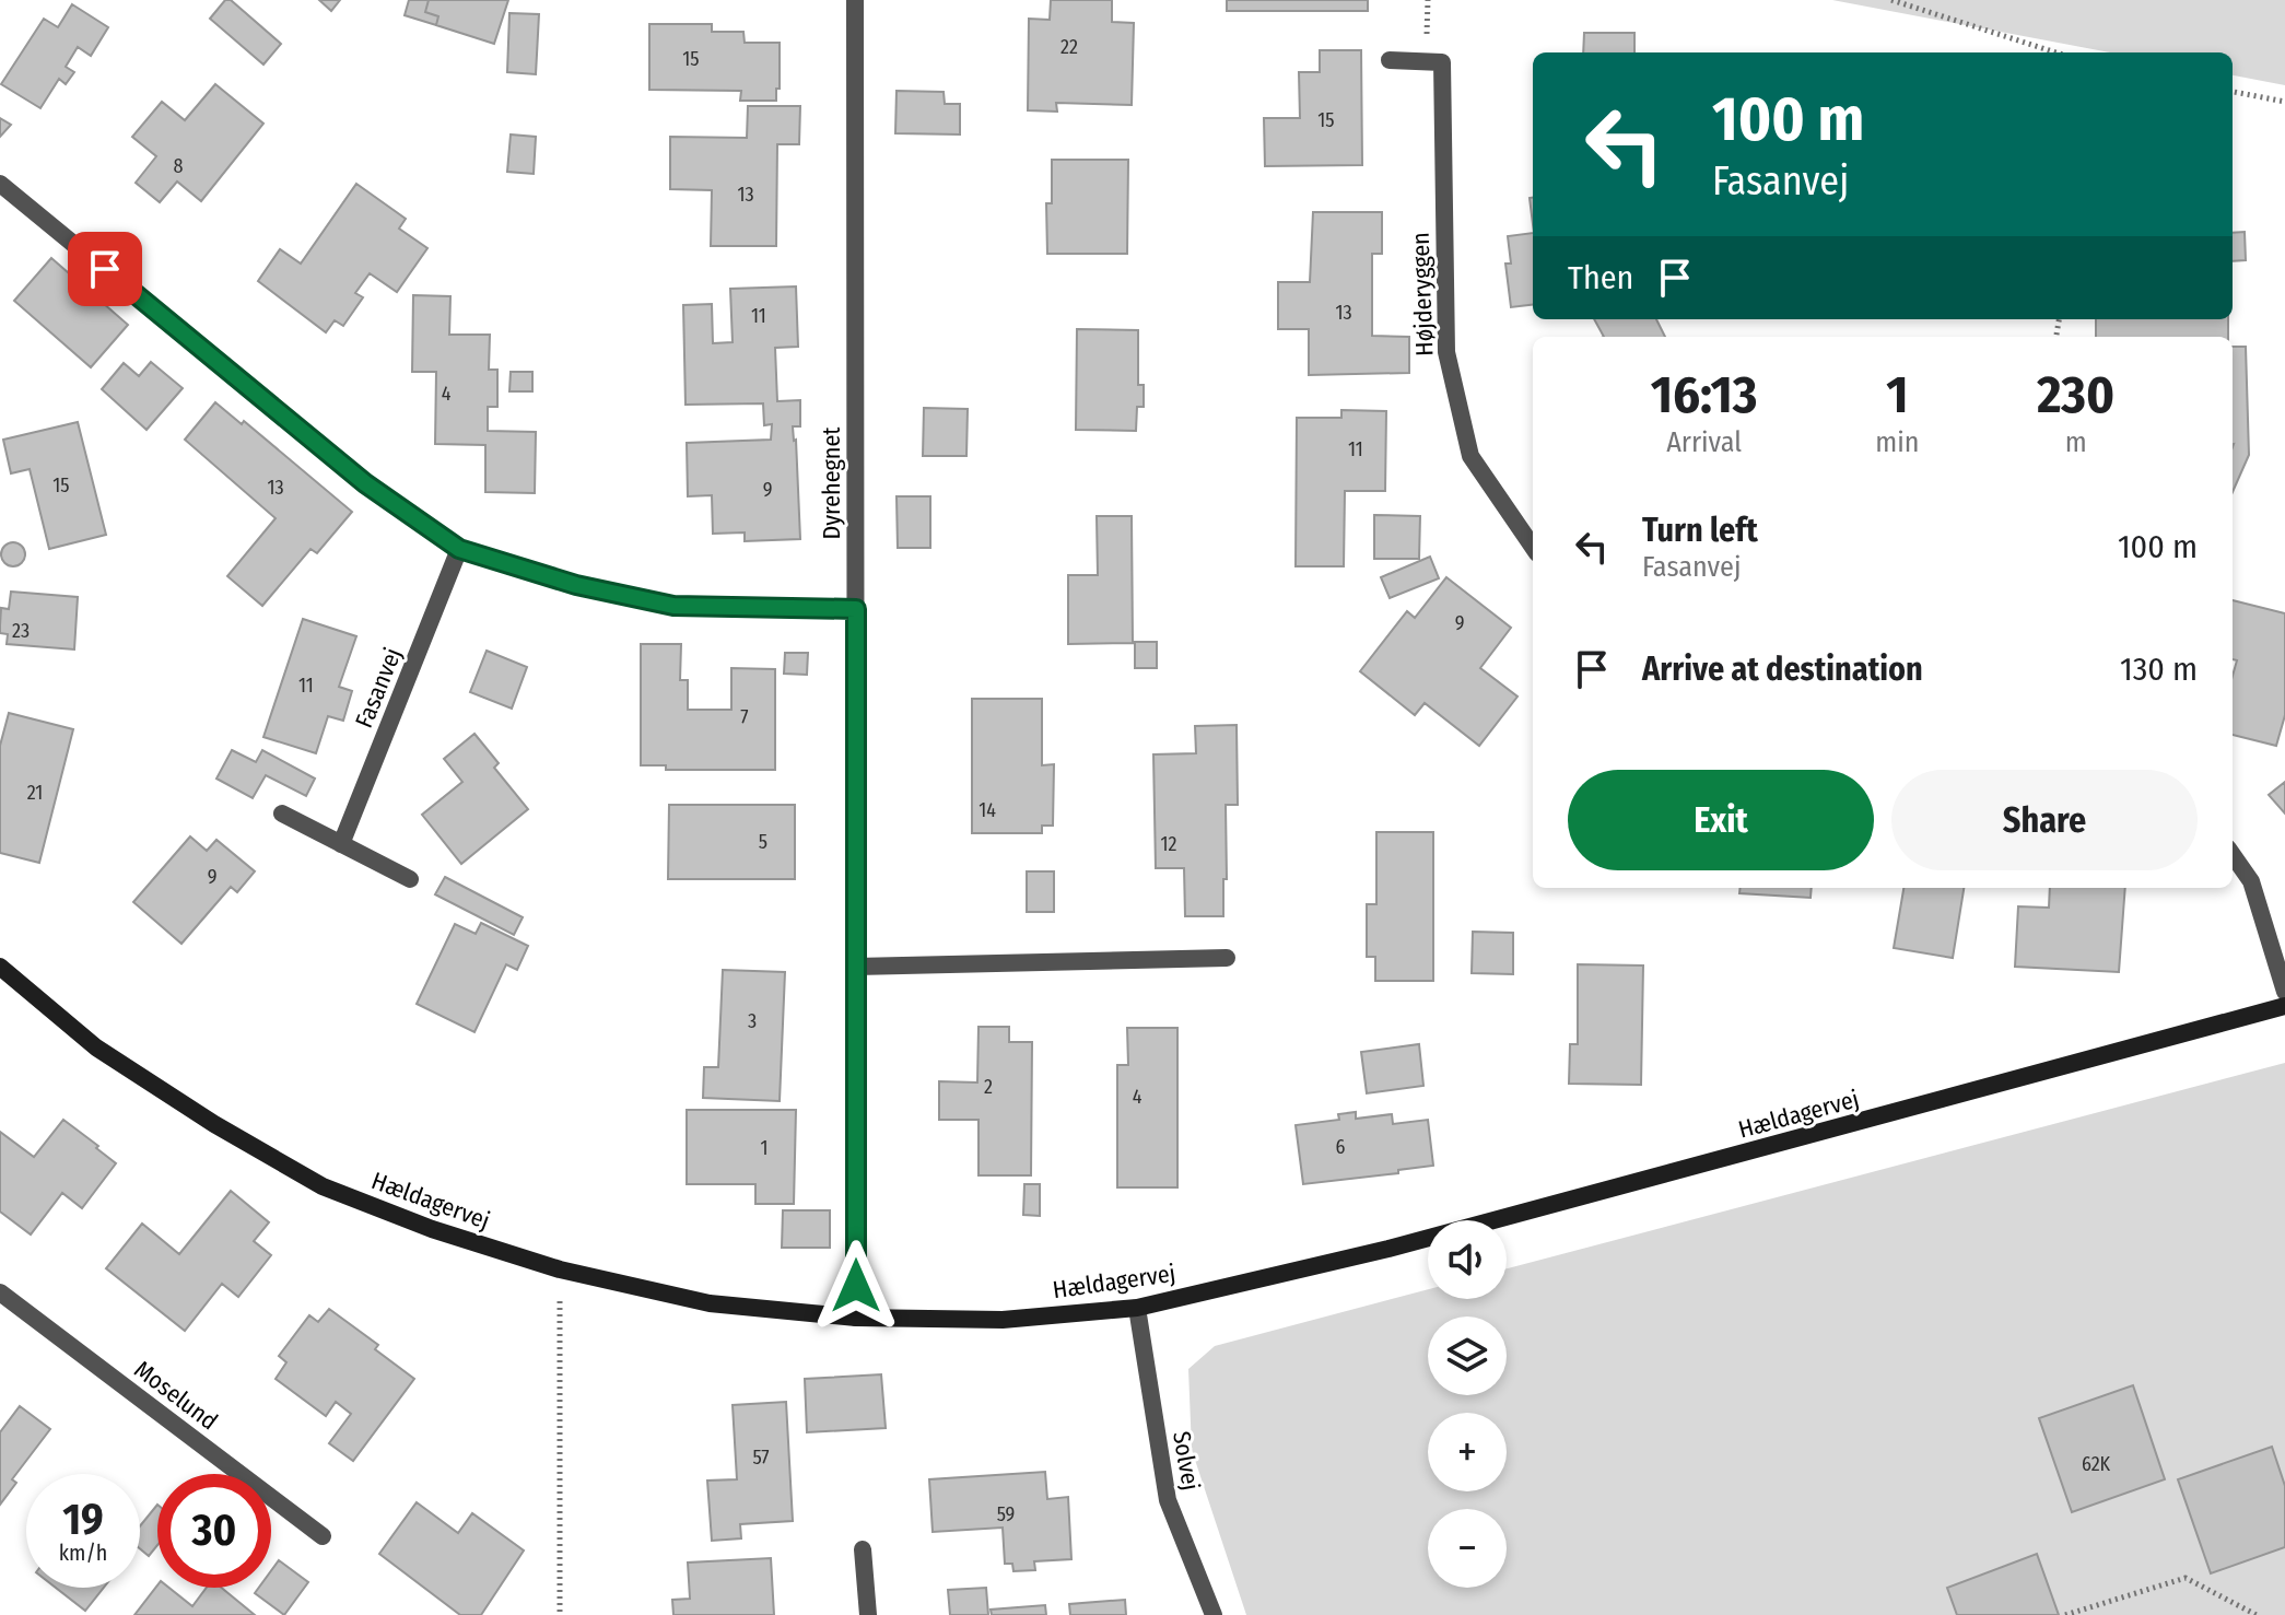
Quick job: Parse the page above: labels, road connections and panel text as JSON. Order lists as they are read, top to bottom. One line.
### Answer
{"streets":{"street":["Højderyggen","Dyrehegnet","Fasanvej","Hældagervej","Moselund","Solvej"]},"crossings":[["Dyrehegnet","Hældagervej"],["Hældagervej","Solvej"]],"house_numbers":["22","15","15","8","13","13","11","4","11","15","13","9","9","23","11","7","21","14","5","12","9","3","2","4","6","1","57","62K","59"],"page":{"turn":["100 m","Fasanvej"],"then":"Then","eta":["16:13","Arrival","1","min","230","m"],"list":[{"name":"Turn left","note":"Fasanvej","value":"100 m"},{"name":"Arrive at destination","value":"130 m"}],"buttons":["Exit","Share"],"map_buttons":["+","−"],"speed":"19 km/h","limit":"30"}}
